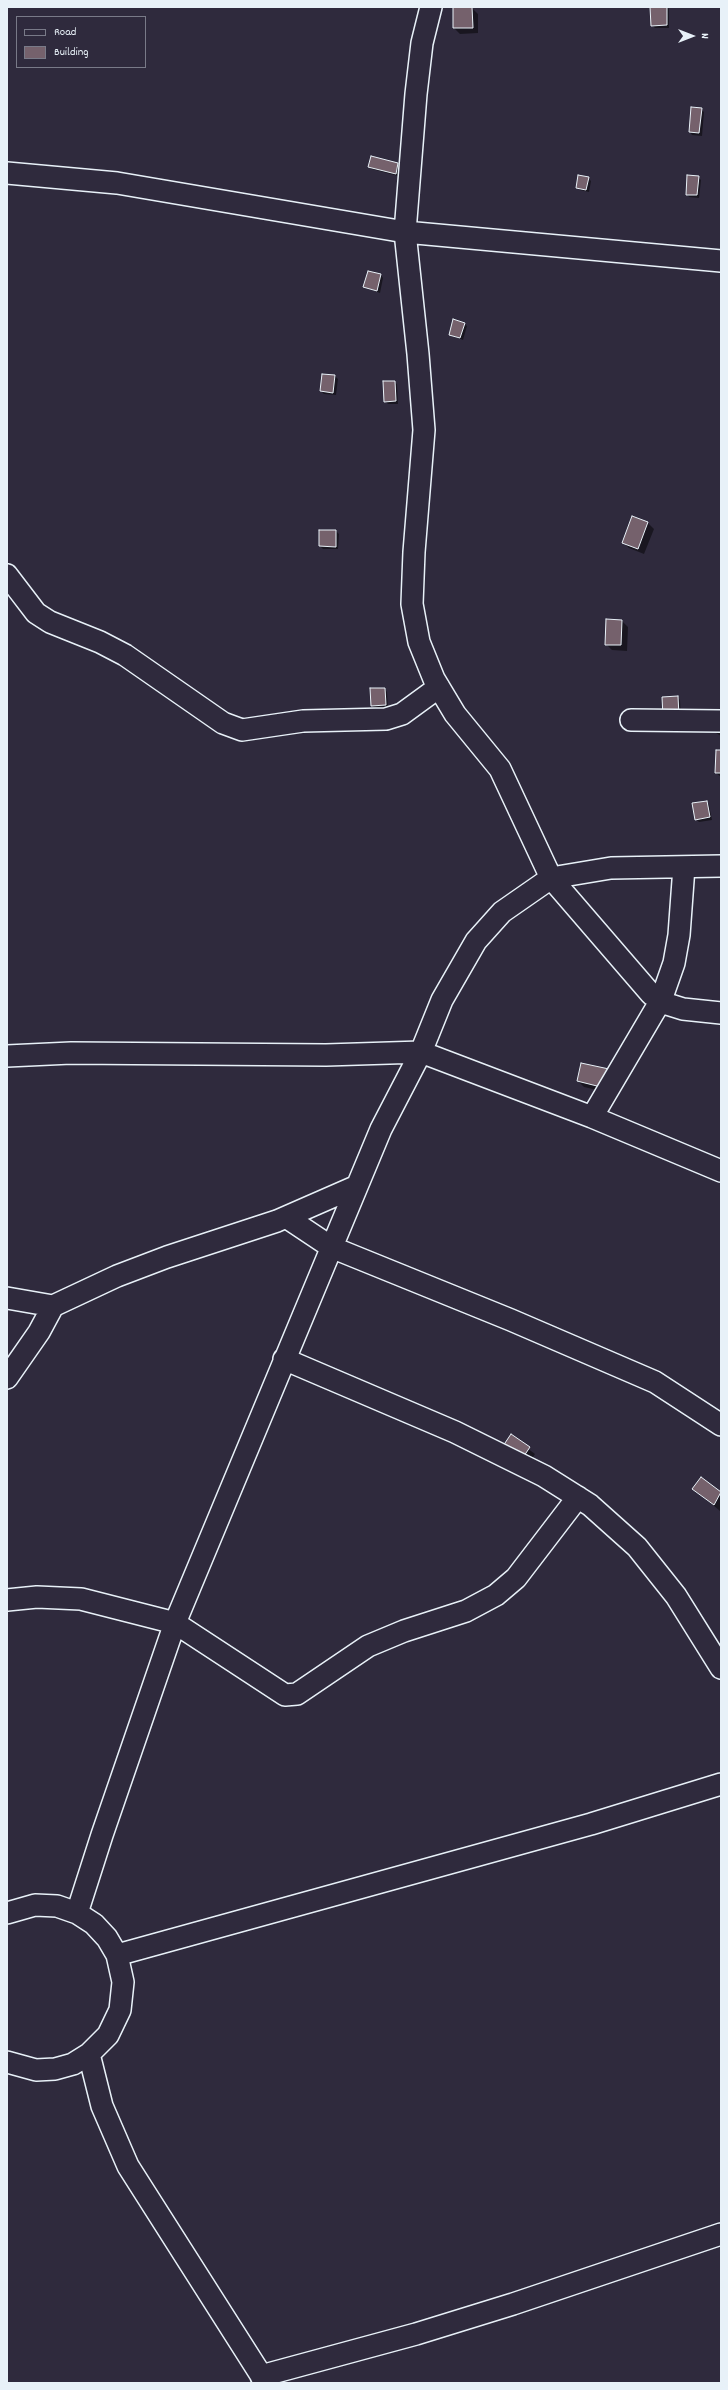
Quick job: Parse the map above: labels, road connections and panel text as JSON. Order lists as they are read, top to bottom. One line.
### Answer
{"legend":["Road","Building"],"north":"right"}
